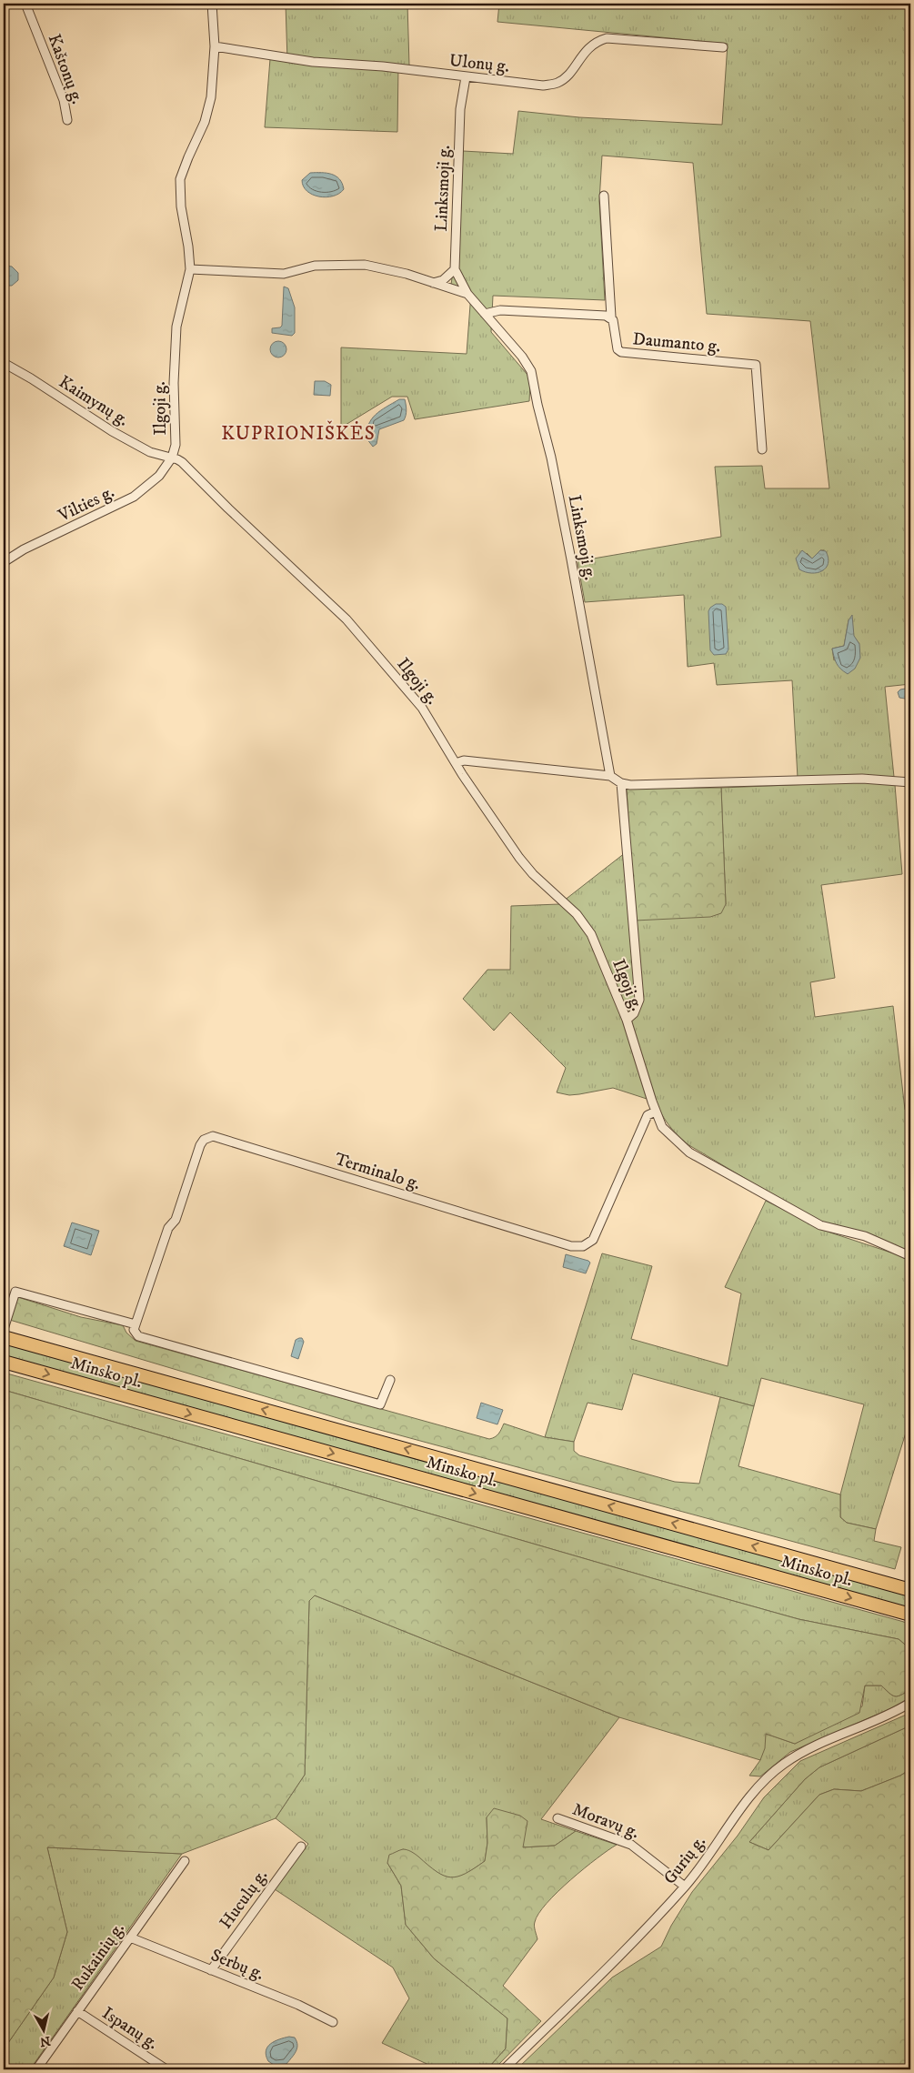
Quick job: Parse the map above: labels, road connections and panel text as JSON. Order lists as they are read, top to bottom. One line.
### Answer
{"streets":{"highway":["Minsko pl."],"street":["Ulonų g.","Kaštonų g.","Linksmoji g.","Daumanto g.","Kaimynų g.","Ilgoji g.","Vilties g.","Terminalo g.","Moravų g.","Gurių g.","Huculų g.","Rukainių g.","Serbų g.","Ispanų g."]},"crossings":[["Ulonų g.","Linksmoji g."],["Ulonų g.","Ilgoji g."],["Linksmoji g.","Daumanto g."],["Kaimynų g.","Ilgoji g."],["Kaimynų g.","Vilties g."],["Ilgoji g.","Vilties g."],["Ilgoji g.","Terminalo g."],["Moravų g.","Gurių g."],["Huculų g.","Serbų g."],["Rukainių g.","Serbų g."],["Rukainių g.","Ispanų g."]],"districts":["KUPRIONIŠKĖS"],"north":"bottom"}
